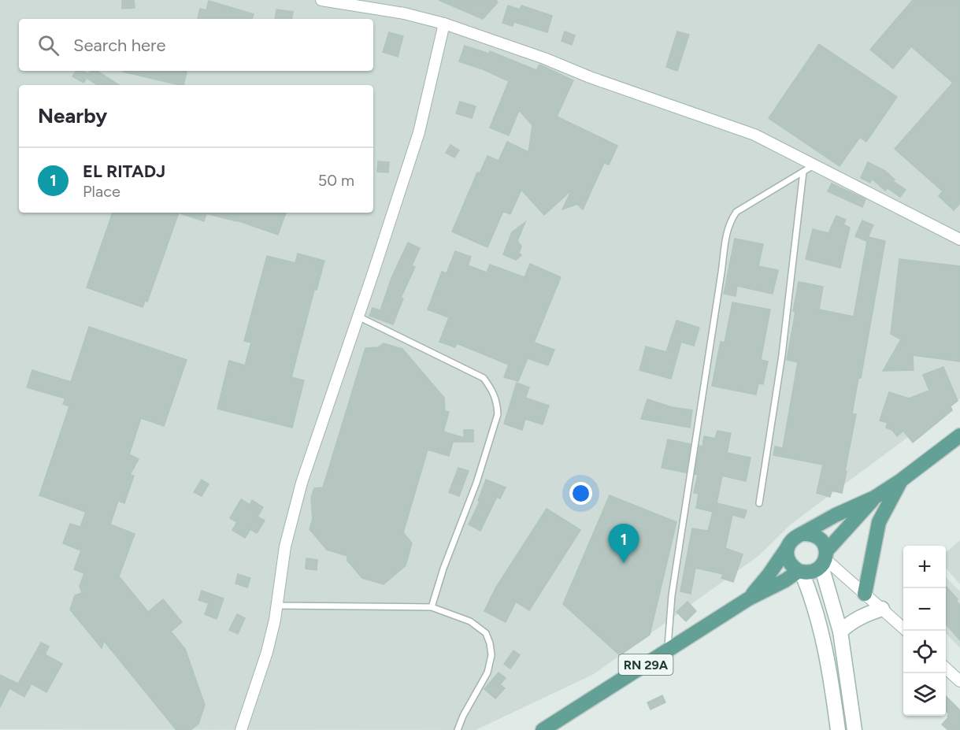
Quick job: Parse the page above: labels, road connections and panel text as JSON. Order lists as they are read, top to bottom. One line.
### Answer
{"streets":{"main road":["RN 29A"]},"page":{"search":"Search here","heading":"Nearby","list":[{"mark":"1","name":"EL RITADJ","note":"Place","value":"50 m"}],"pins":"1","map_buttons":["+","−"]}}
